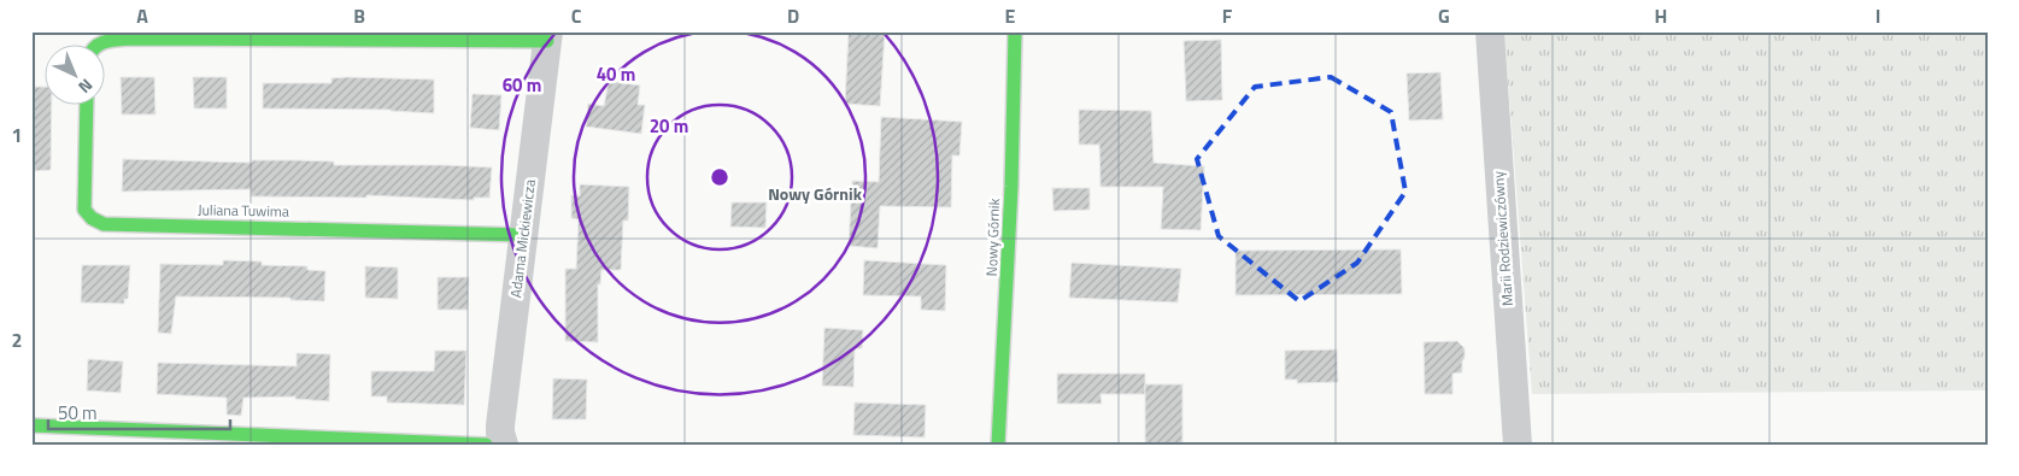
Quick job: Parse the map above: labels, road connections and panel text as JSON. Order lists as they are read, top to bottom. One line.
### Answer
{"streets":{"street":["Juliana Tuwima","Nowy Górnik","Adama Mickiewicza","Marii Rodziewiczówny"]},"crossings":[["Juliana Tuwima","Adama Mickiewicza"]],"districts":["Nowy Górnik"],"scale_bar":"50 m","north":"bottom right","grid":{"columns":["A","B","C","D","E","F","G","H","I"],"rows":["1","2"]},"rings":["40 m","60 m","20 m"]}
